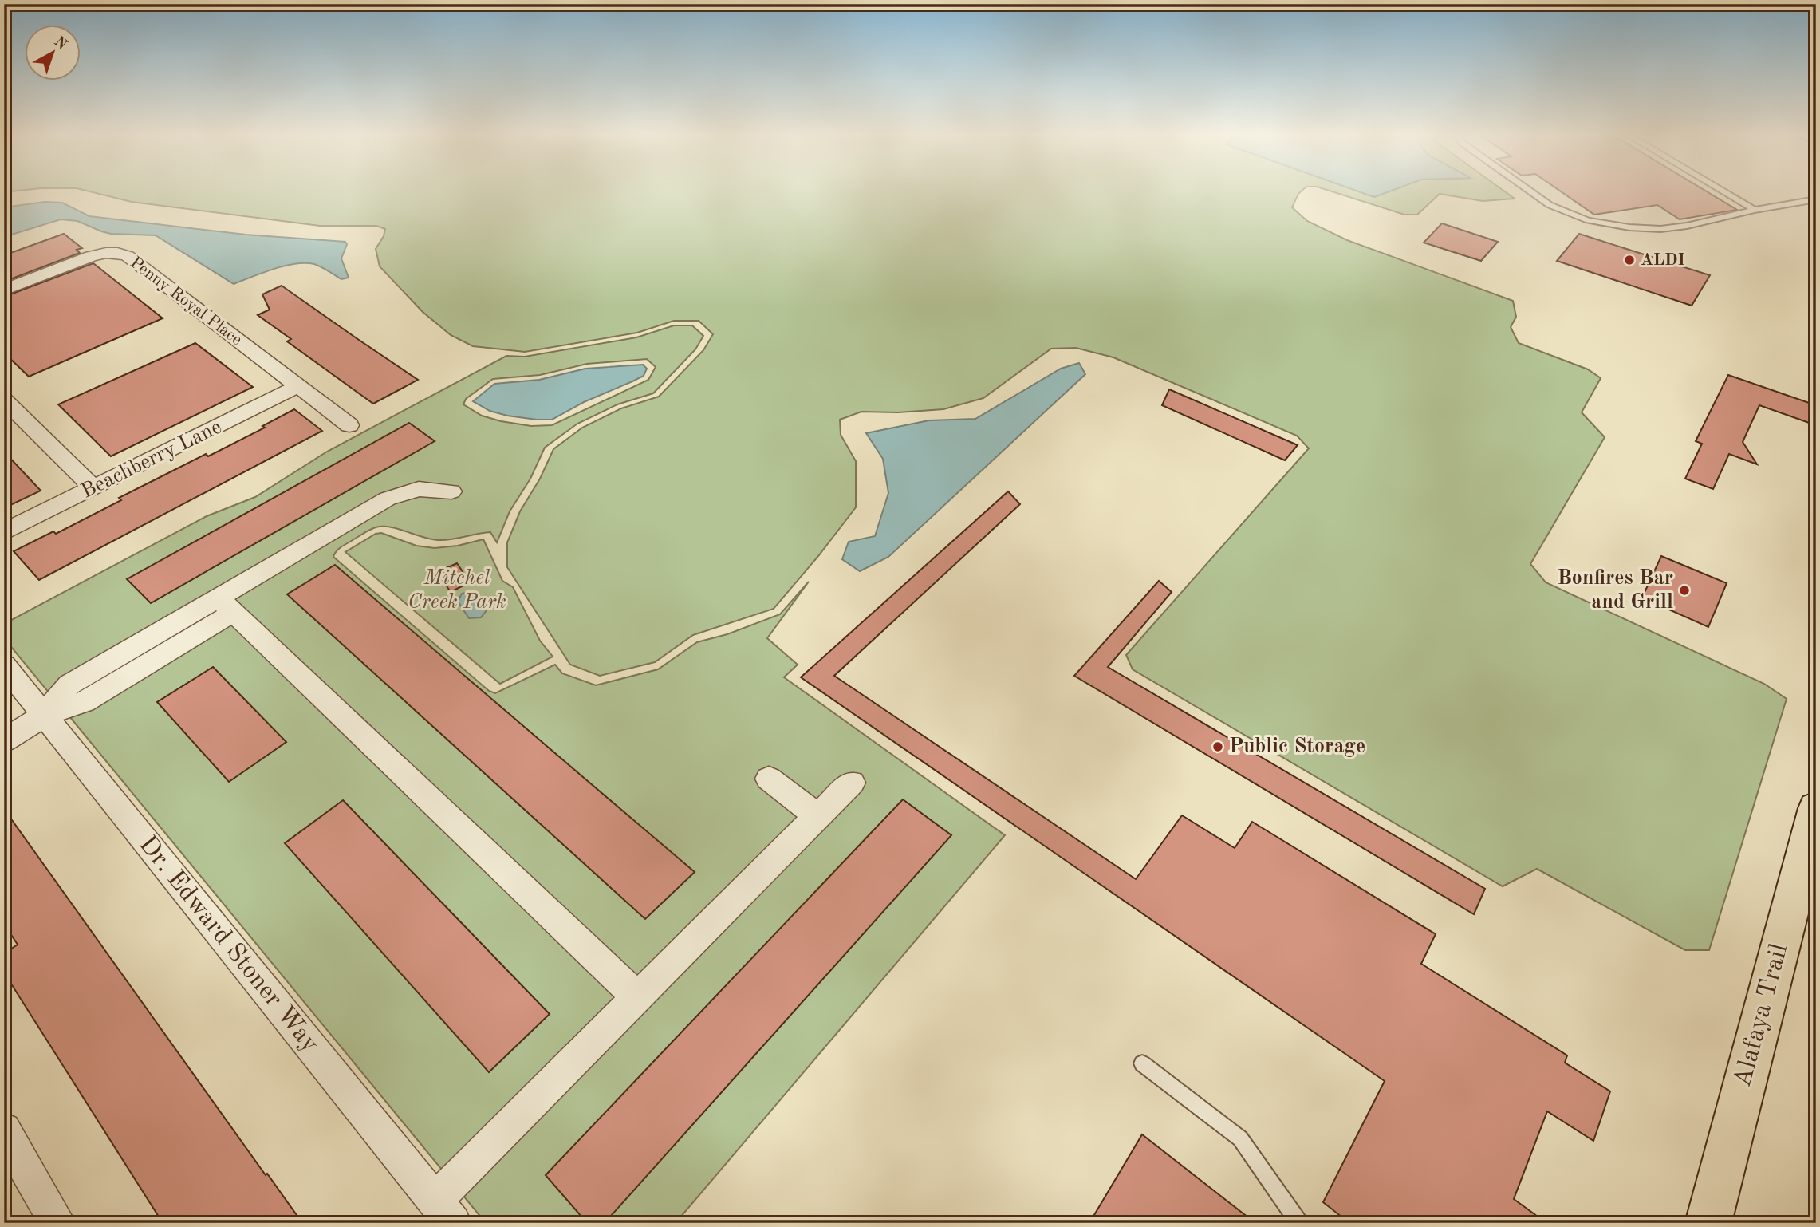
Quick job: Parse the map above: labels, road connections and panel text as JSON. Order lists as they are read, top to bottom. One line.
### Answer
{"streets":{"main road":["Alafaya Trail"],"street":["Penny Royal Place","Beachberry Lane","Dr. Edward Stoner Way"]},"crossings":[["Penny Royal Place","Beachberry Lane"]],"parks":["Mitchel Creek Park"],"places":["ALDI","Bonfires Bar and Grill","Public Storage"],"north":"top right"}
